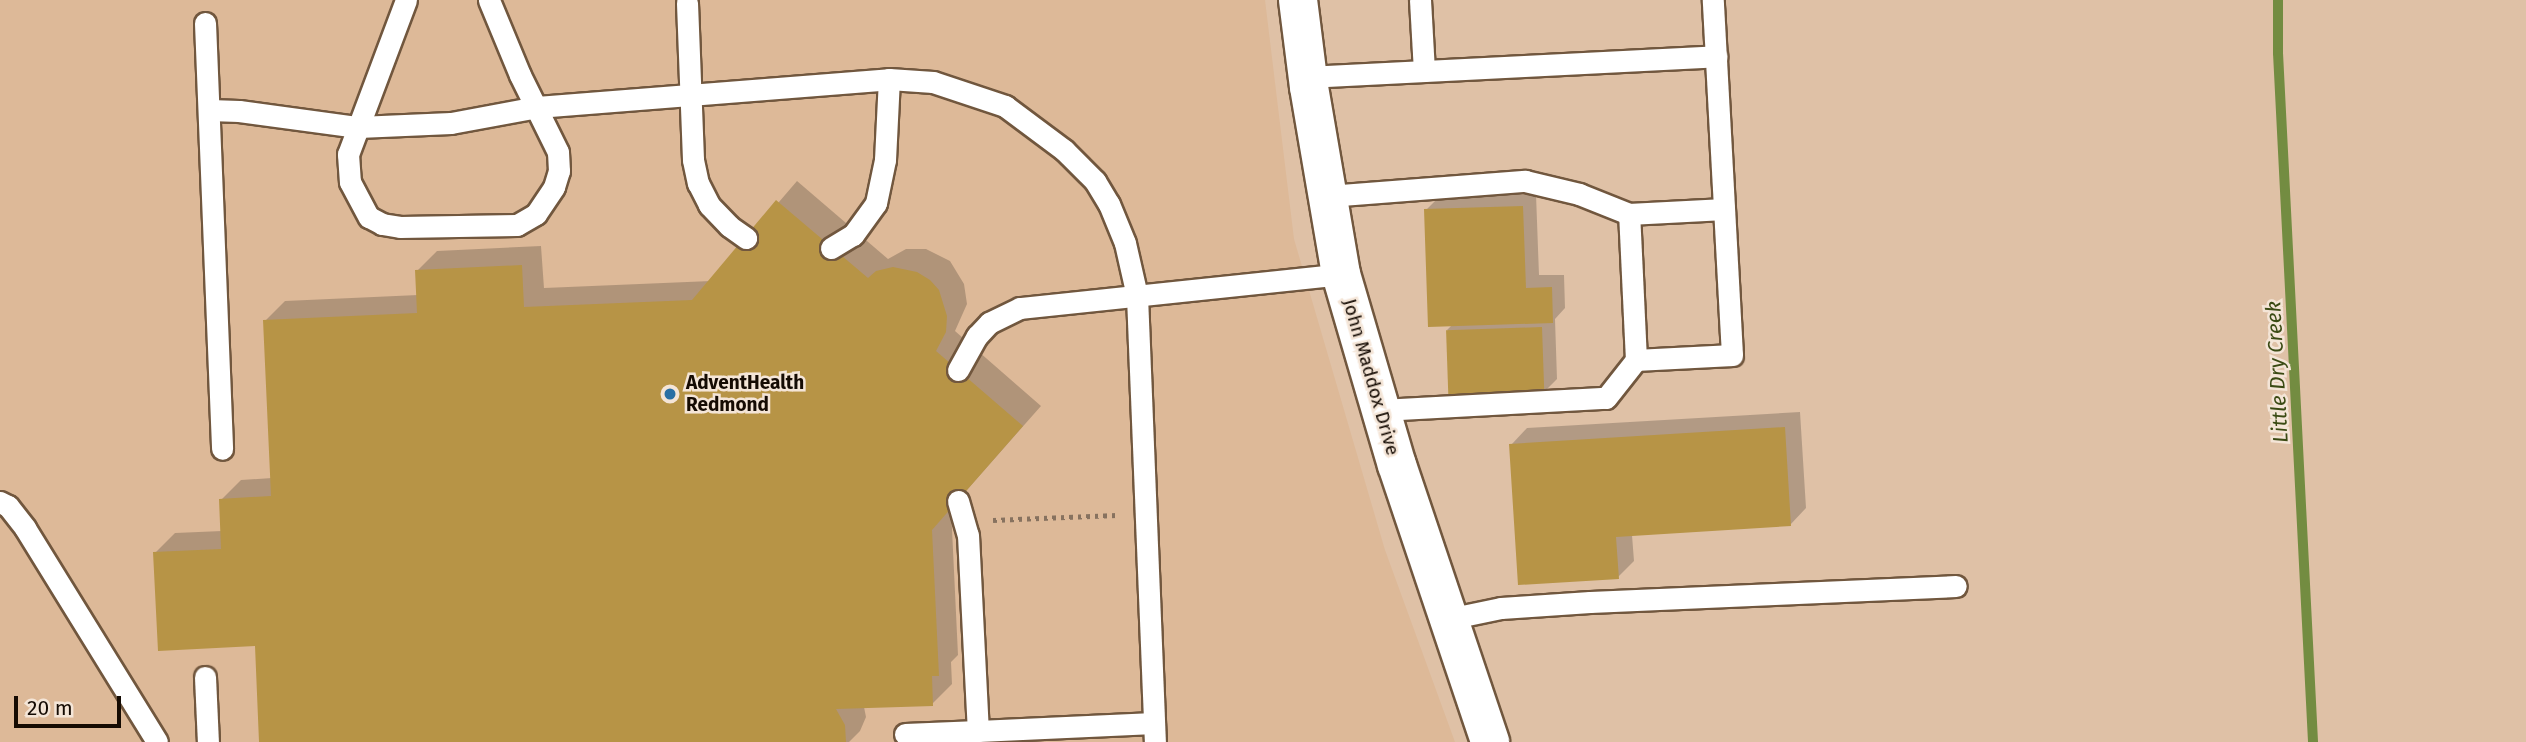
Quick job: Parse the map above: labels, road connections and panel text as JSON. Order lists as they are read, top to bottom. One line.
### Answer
{"streets":{"street":["John Maddox Drive"]},"water":["Little Dry Creek"],"places":["AdventHealth Redmond"],"scale_bar":"20 m"}
